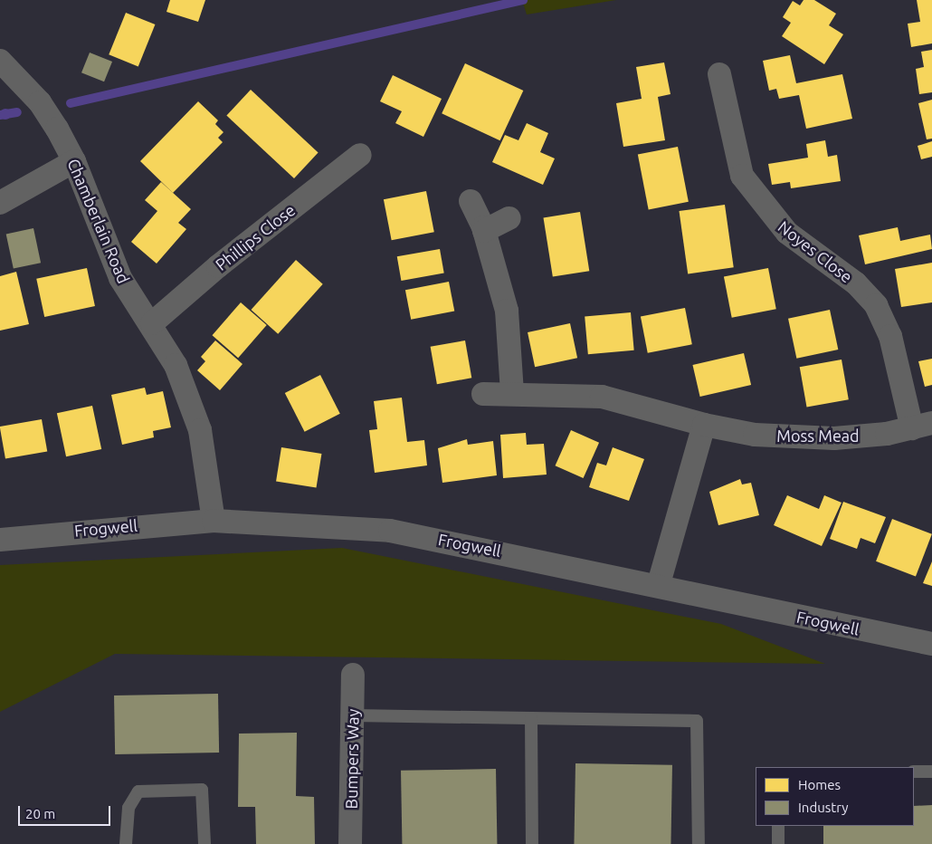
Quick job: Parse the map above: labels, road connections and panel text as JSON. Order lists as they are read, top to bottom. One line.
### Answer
{"streets":{"street":["Chamberlain Road","Phillips Close","Noyes Close","Moss Mead","Frogwell","Bumpers Way"]},"crossings":[["Chamberlain Road","Phillips Close"],["Chamberlain Road","Frogwell"],["Noyes Close","Moss Mead"]],"legend":["Homes","Industry"],"scale_bar":"20 m"}
